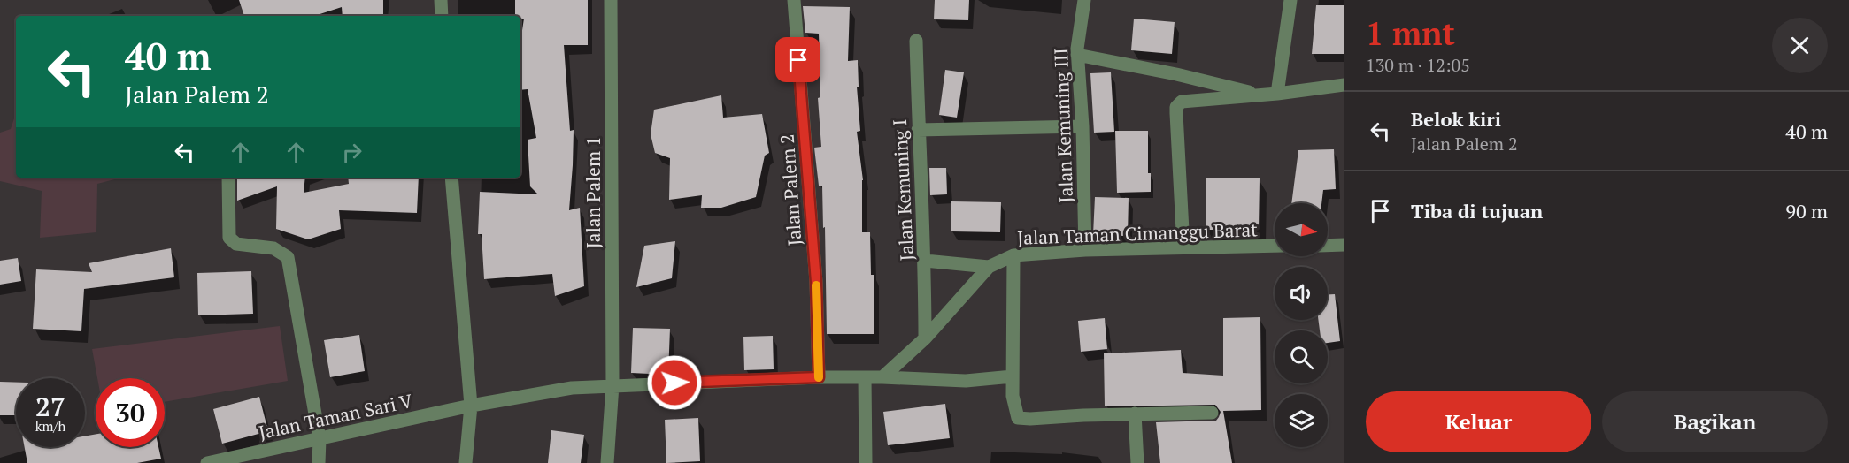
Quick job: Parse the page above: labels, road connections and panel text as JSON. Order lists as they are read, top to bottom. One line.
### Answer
{"streets":{"street":["Jalan Kemuning III","Jalan Palem 2","Jalan Kemuning I","Jalan Palem 1","Jalan Taman Cimanggu Barat","Jalan Taman Sari V"]},"crossings":[["Jalan Kemuning III","Jalan Taman Cimanggu Barat"],["Jalan Kemuning I","Jalan Taman Cimanggu Barat"]],"north":"right","page":{"heading":["1 mnt","130 m · 12:05"],"turn":["40 m","Jalan Palem 2"],"list":[{"name":"Belok kiri","note":"Jalan Palem 2","value":"40 m"},{"name":"Tiba di tujuan","value":"90 m"}],"speed":"27 km/h","limit":"30","buttons":["Keluar","Bagikan"]}}
